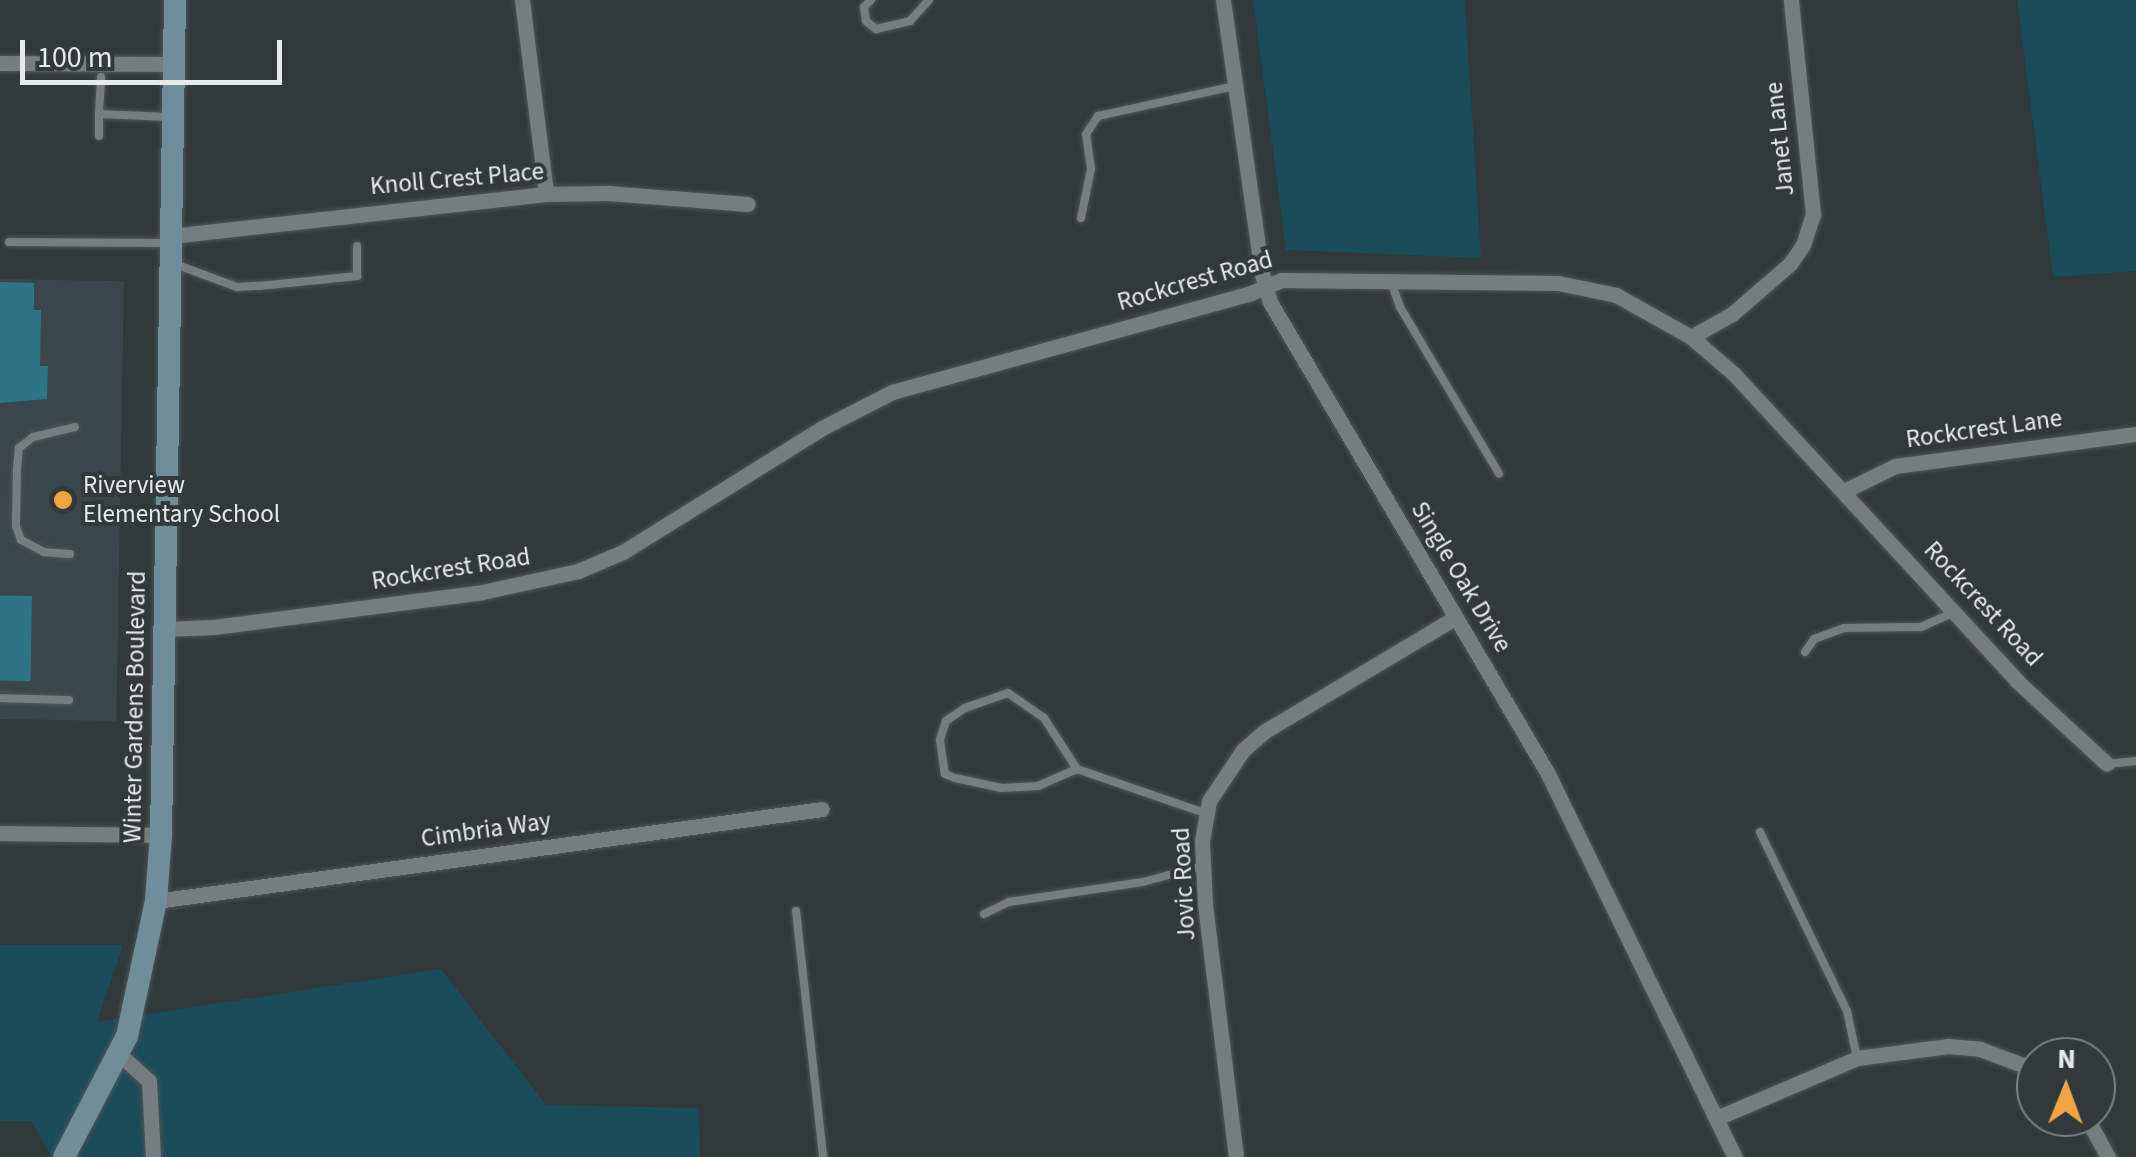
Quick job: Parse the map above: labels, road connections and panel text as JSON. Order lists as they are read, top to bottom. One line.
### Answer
{"streets":{"main road":["Winter Gardens Boulevard"],"street":["Janet Lane","Knoll Crest Place","Rockcrest Road","Rockcrest Lane","Single Oak Drive","Cimbria Way","Jovic Road"]},"crossings":[["Janet Lane","Rockcrest Road"],["Knoll Crest Place","Winter Gardens Boulevard"],["Rockcrest Road","Rockcrest Lane"],["Rockcrest Road","Single Oak Drive"],["Rockcrest Road","Winter Gardens Boulevard"],["Single Oak Drive","Jovic Road"],["Winter Gardens Boulevard","Cimbria Way"]],"places":["Riverview Elementary School"],"scale_bar":"100 m","north":"top"}
